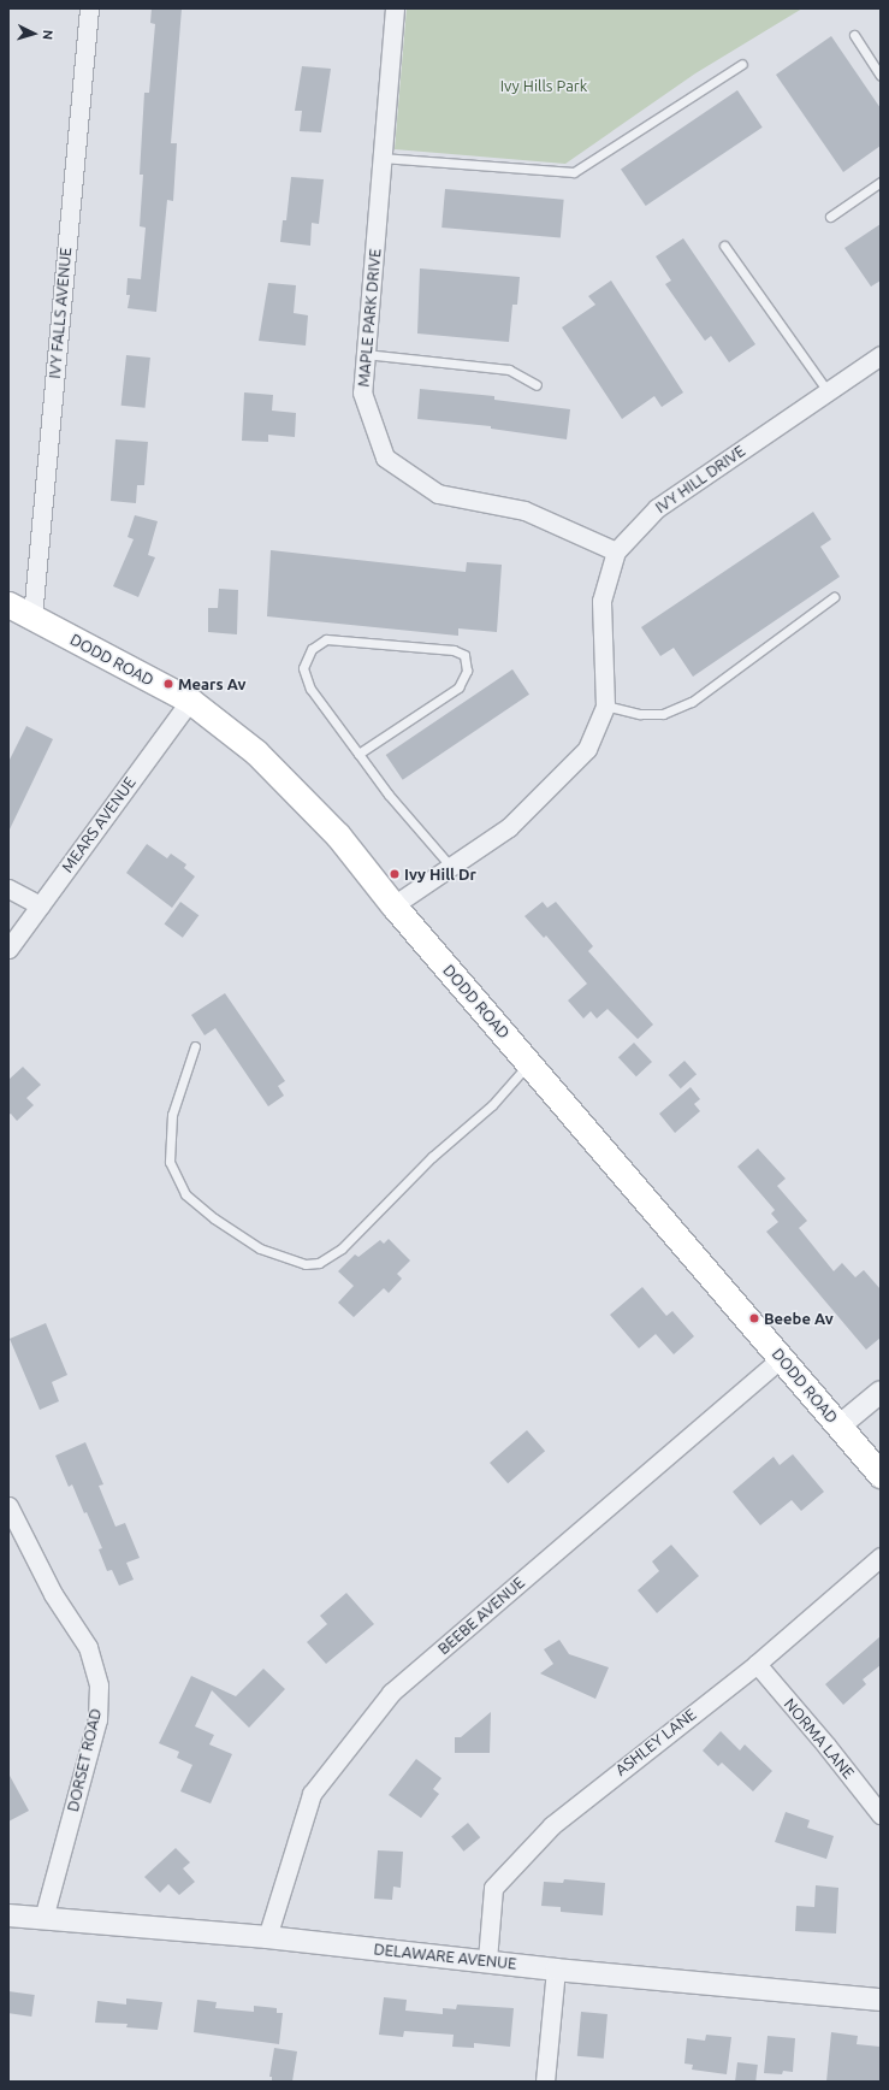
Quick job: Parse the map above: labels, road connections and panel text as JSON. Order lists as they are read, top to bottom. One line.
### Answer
{"streets":{"main road":["DODD ROAD"],"street":["IVY FALLS AVENUE","MAPLE PARK DRIVE","IVY HILL DRIVE","MEARS AVENUE","BEEBE AVENUE","NORMA LANE","ASHLEY LANE","DORSET ROAD","DELAWARE AVENUE"]},"crossings":[["IVY FALLS AVENUE","DODD ROAD"],["MAPLE PARK DRIVE","IVY HILL DRIVE"],["IVY HILL DRIVE","DODD ROAD"],["DODD ROAD","MEARS AVENUE"],["DODD ROAD","BEEBE AVENUE"],["BEEBE AVENUE","DELAWARE AVENUE"],["NORMA LANE","ASHLEY LANE"],["ASHLEY LANE","DELAWARE AVENUE"],["DORSET ROAD","DELAWARE AVENUE"]],"parks":["Ivy Hills Park"],"places":["Mears Av","Ivy Hill Dr","Beebe Av"],"north":"right"}
